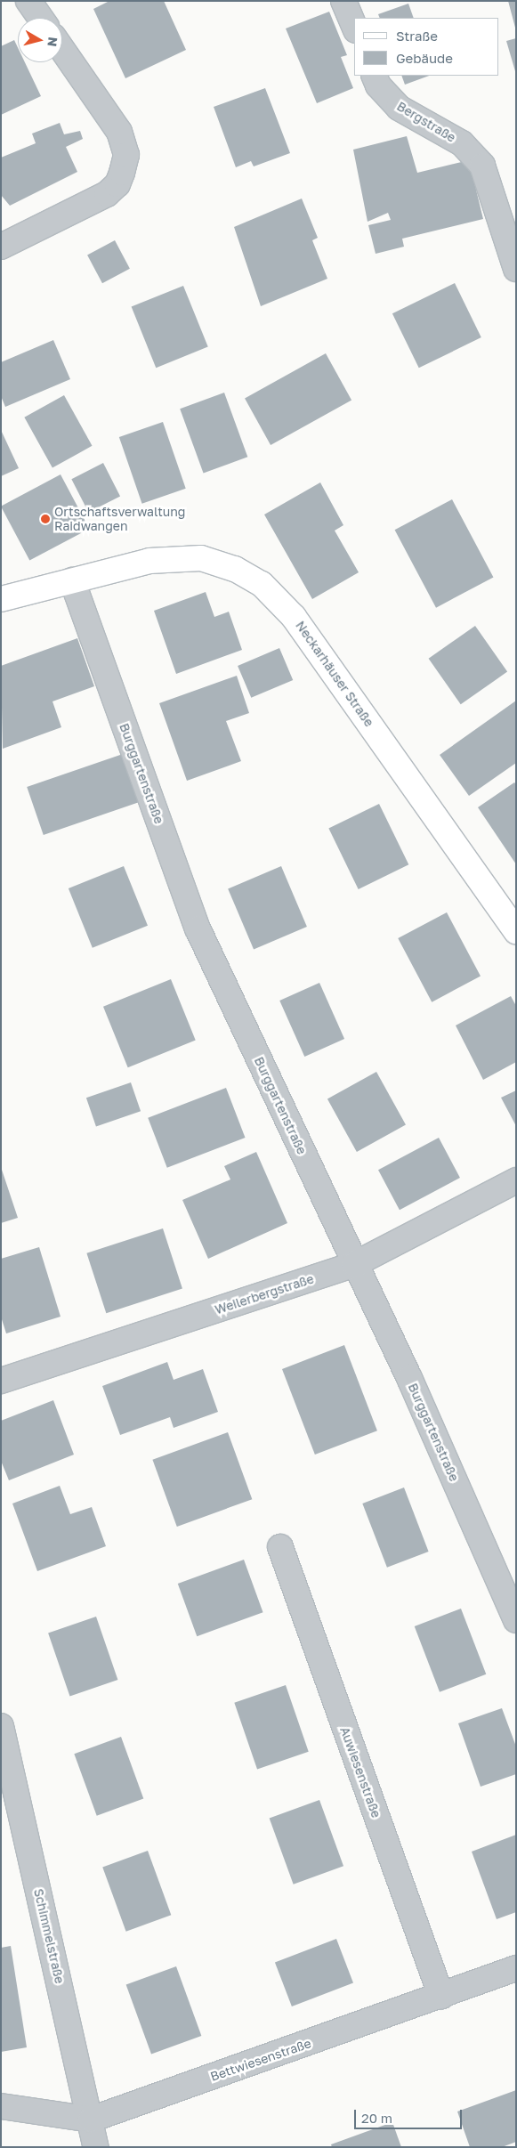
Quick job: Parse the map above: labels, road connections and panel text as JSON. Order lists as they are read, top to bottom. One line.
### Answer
{"streets":{"street":["Bergstraße","Neckarhäuser Straße","Burggartenstraße","Weilerbergstraße","Auwiesenstraße","Schimmelstraße","Bettwiesenstraße"]},"crossings":[["Neckarhäuser Straße","Burggartenstraße"],["Burggartenstraße","Weilerbergstraße"],["Auwiesenstraße","Bettwiesenstraße"],["Schimmelstraße","Bettwiesenstraße"]],"places":["Ortschaftsverwaltung Raidwangen"],"legend":["Straße","Gebäude"],"scale_bar":"20 m","north":"right"}
